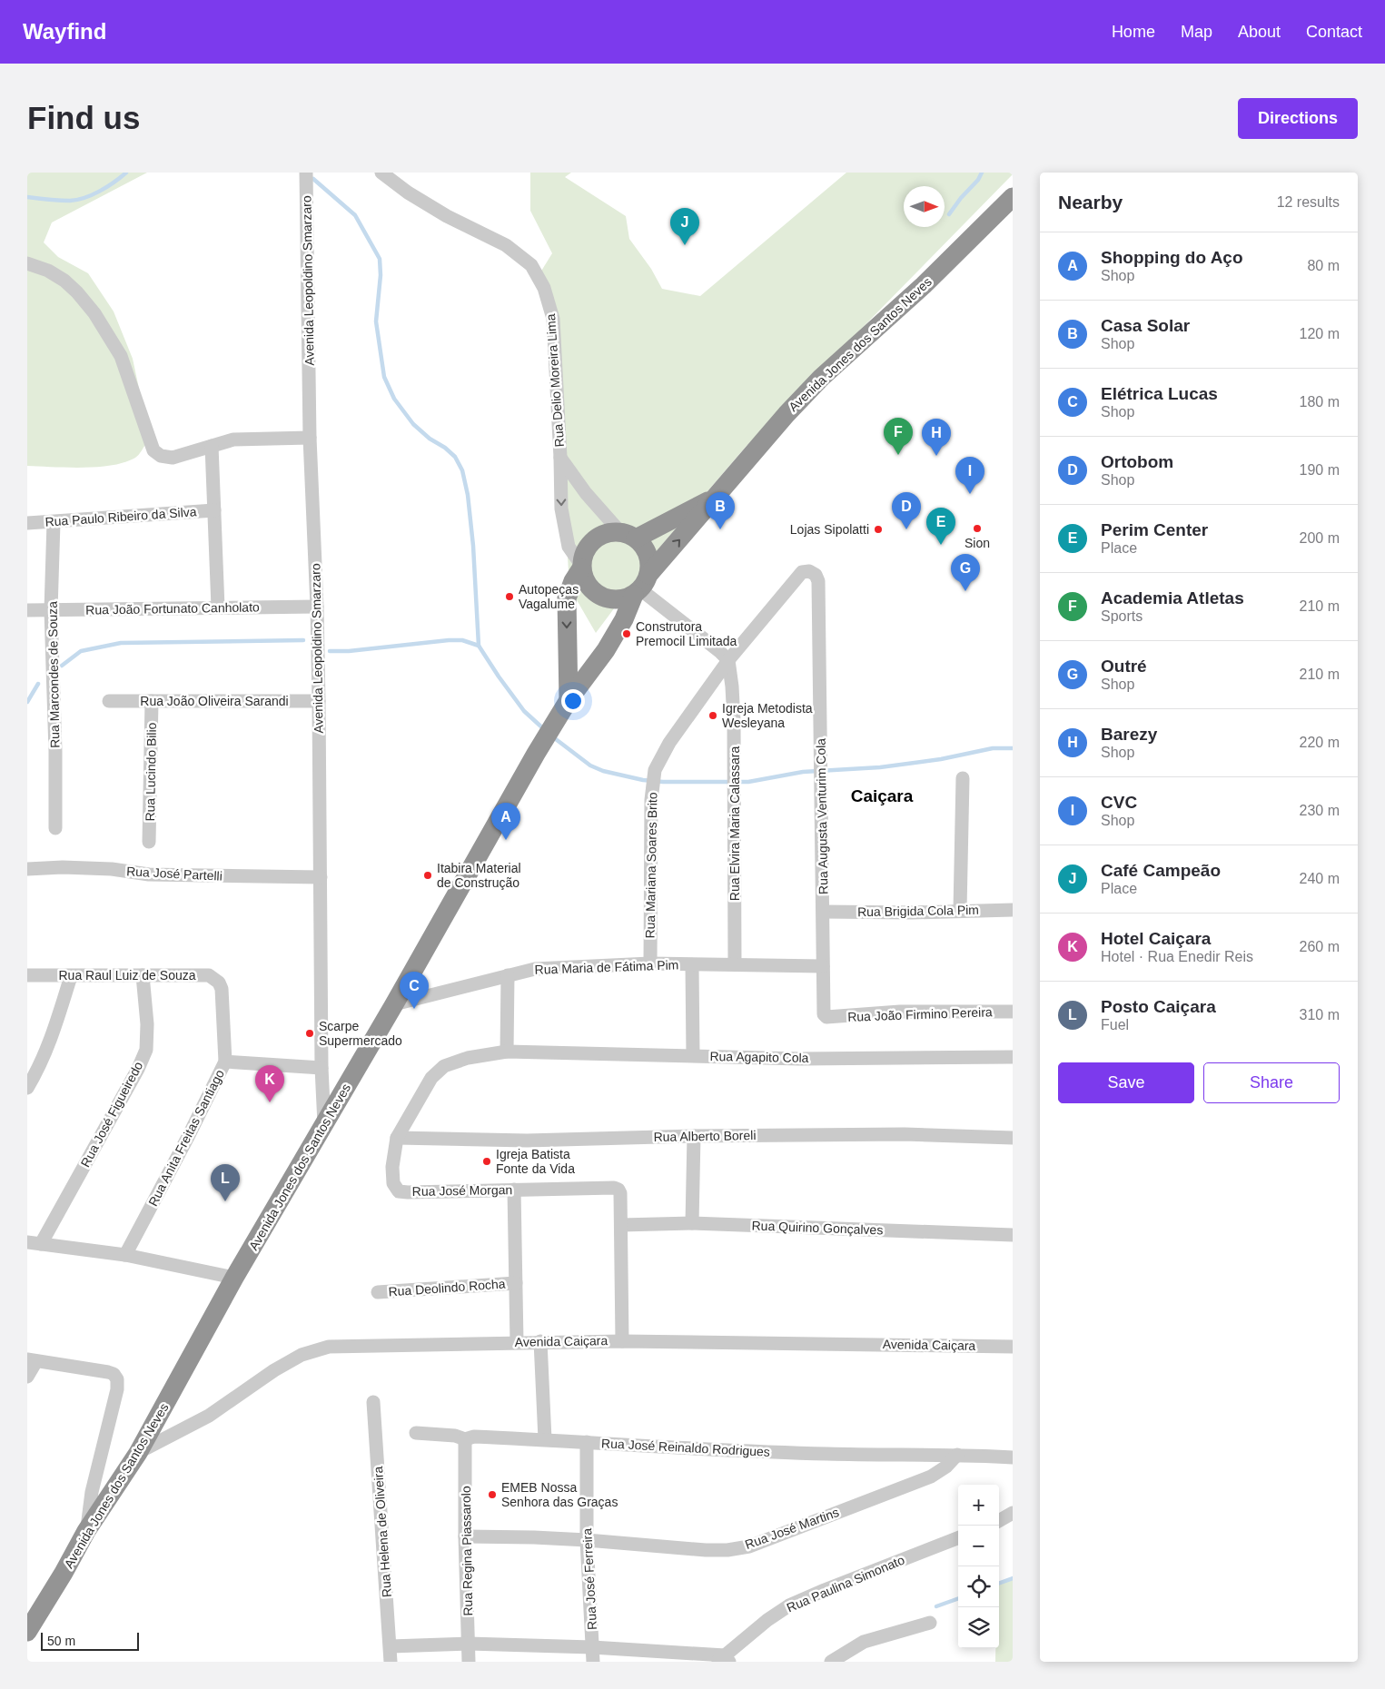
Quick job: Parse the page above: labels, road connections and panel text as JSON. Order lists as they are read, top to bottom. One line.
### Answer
{"streets":{"highway":["Avenida Jones dos Santos Neves"],"street":["Avenida Leopoldino Smarzaro","Rua Delio Moreira Lima","Rua Paulo Ribeiro da Silva","Rua João Fortunato Canholato","Rua Marcondes de Souza","Rua João Oliveira Sarandi","Rua Lucindo Bilio","Rua Augusta Venturim Cola","Rua Elvira Maria Calassara","Rua Mariana Soares Brito","Rua José Partelli","Rua Brigida Cola Pim","Rua Maria de Fátima Pim","Rua Raul Luiz de Souza","Rua João Firmino Pereira","Rua Agapito Cola","Rua José Figueiredo","Rua Alberto Boreli","Rua Anita Freitas Santiago","Rua José Morgan","Rua Quirino Gonçalves","Rua Deolindo Rocha","Avenida Caiçara","Rua José Reinaldo Rodrigues","Rua José Martins","Rua Helena de Oliveira","Rua Regina Piassarolo","Rua José Ferreira","Rua Paulina Simonato"]},"crossings":[["Avenida Leopoldino Smarzaro","Avenida Jones dos Santos Neves"],["Avenida Leopoldino Smarzaro","Rua João Fortunato Canholato"],["Avenida Leopoldino Smarzaro","Rua João Oliveira Sarandi"],["Avenida Leopoldino Smarzaro","Rua José Partelli"],["Avenida Jones dos Santos Neves","Rua Delio Moreira Lima"],["Avenida Jones dos Santos Neves","Rua Maria de Fátima Pim"],["Avenida Jones dos Santos Neves","Avenida Caiçara"],["Rua Paulo Ribeiro da Silva","Rua Marcondes de Souza"],["Rua João Fortunato Canholato","Rua Marcondes de Souza"],["Rua João Oliveira Sarandi","Rua Lucindo Bilio"],["Rua Augusta Venturim Cola","Rua Mariana Soares Brito"],["Rua Augusta Venturim Cola","Rua Brigida Cola Pim"],["Rua Augusta Venturim Cola","Rua Maria de Fátima Pim"],["Rua Augusta Venturim Cola","Rua João Firmino Pereira"],["Rua Elvira Maria Calassara","Rua Mariana Soares Brito"],["Rua Elvira Maria Calassara","Rua Maria de Fátima Pim"],["Rua Mariana Soares Brito","Rua Maria de Fátima Pim"],["Rua Raul Luiz de Souza","Rua José Figueiredo"],["Rua Raul Luiz de Souza","Rua Anita Freitas Santiago"],["Rua Agapito Cola","Rua José Morgan"],["Rua Alberto Boreli","Rua José Morgan"],["Rua José Morgan","Rua Quirino Gonçalves"],["Rua José Reinaldo Rodrigues","Rua José Martins"],["Rua José Reinaldo Rodrigues","Rua Regina Piassarolo"],["Rua José Reinaldo Rodrigues","Rua José Ferreira"],["Rua José Martins","Rua Regina Piassarolo"],["Rua José Martins","Rua José Ferreira"]],"districts":["Caiçara"],"places":["Sion","Lojas Sipolatti","Autopeças Vagalume","Construtora Premocil Limitada","Igreja Metodista Wesleyana","Itabira Material de Construção","Scarpe Supermercado","Igreja Batista Fonte da Vida","EMEB Nossa Senhora das Graças"],"scale_bar":"50 m","north":"right","page":{"header":"Wayfind","nav":["Home","Map","About","Contact"],"buttons":["Directions",["Save","Share"]],"title":"Find us","heading":["Nearby","12 results"],"pins":["J","F","H","I","B","D","E","G","A","C","K","L"],"list":[{"mark":"A","name":"Shopping do Aço","note":"Shop","value":"80 m"},{"mark":"B","name":"Casa Solar","note":"Shop","value":"120 m"},{"mark":"C","name":"Elétrica Lucas","note":"Shop","value":"180 m"},{"mark":"D","name":"Ortobom","note":"Shop","value":"190 m"},{"mark":"E","name":"Perim Center","note":"Place","value":"200 m"},{"mark":"F","name":"Academia Atletas","note":"Sports","value":"210 m"},{"mark":"G","name":"Outré","note":"Shop","value":"210 m"},{"mark":"H","name":"Barezy","note":"Shop","value":"220 m"},{"mark":"I","name":"CVC","note":"Shop","value":"230 m"},{"mark":"J","name":"Café Campeão","note":"Place","value":"240 m"},{"mark":"K","name":"Hotel Caiçara","note":"Hotel · Rua Enedir Reis","value":"260 m"},{"mark":"L","name":"Posto Caiçara","note":"Fuel","value":"310 m"}],"map_buttons":["+","−"],"scale":"50 m"}}
